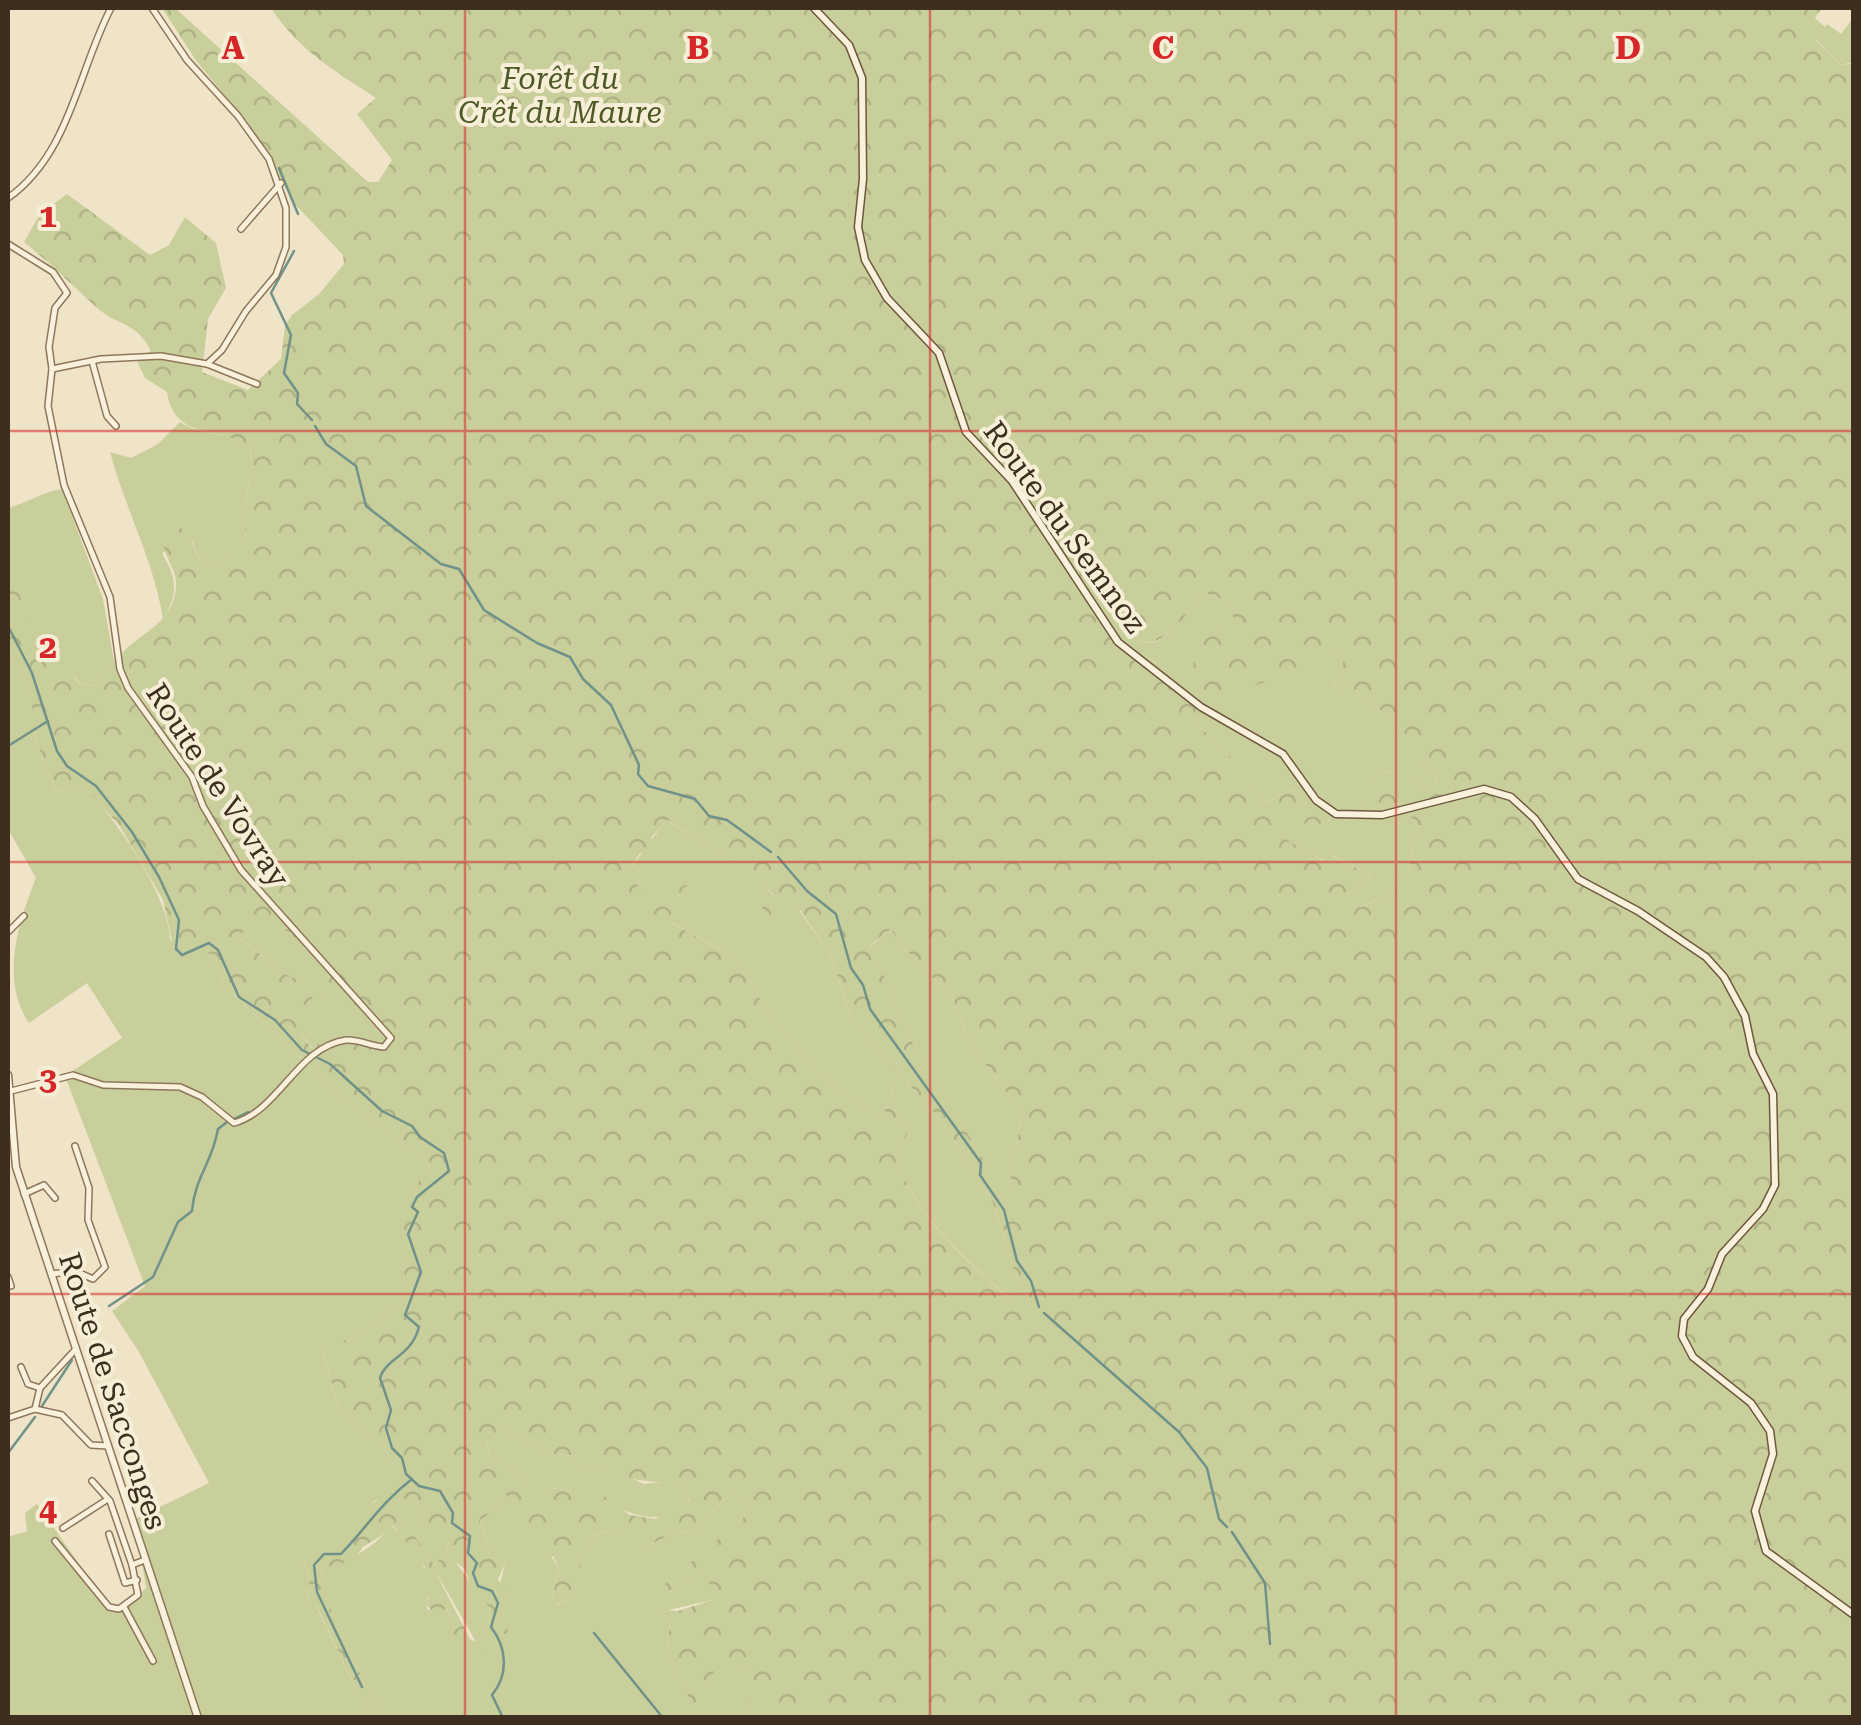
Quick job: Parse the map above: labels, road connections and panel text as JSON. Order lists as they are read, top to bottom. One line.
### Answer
{"streets":{"main road":["Route du Semnoz","Route de Sacconges"],"street":["Route de Vovray"]},"crossings":[["Route de Vovray","Route de Sacconges"]],"parks":["Forêt du Crêt du Maure"],"grid":{"columns":["A","B","C","D"],"rows":["1","2","3","4"]}}
